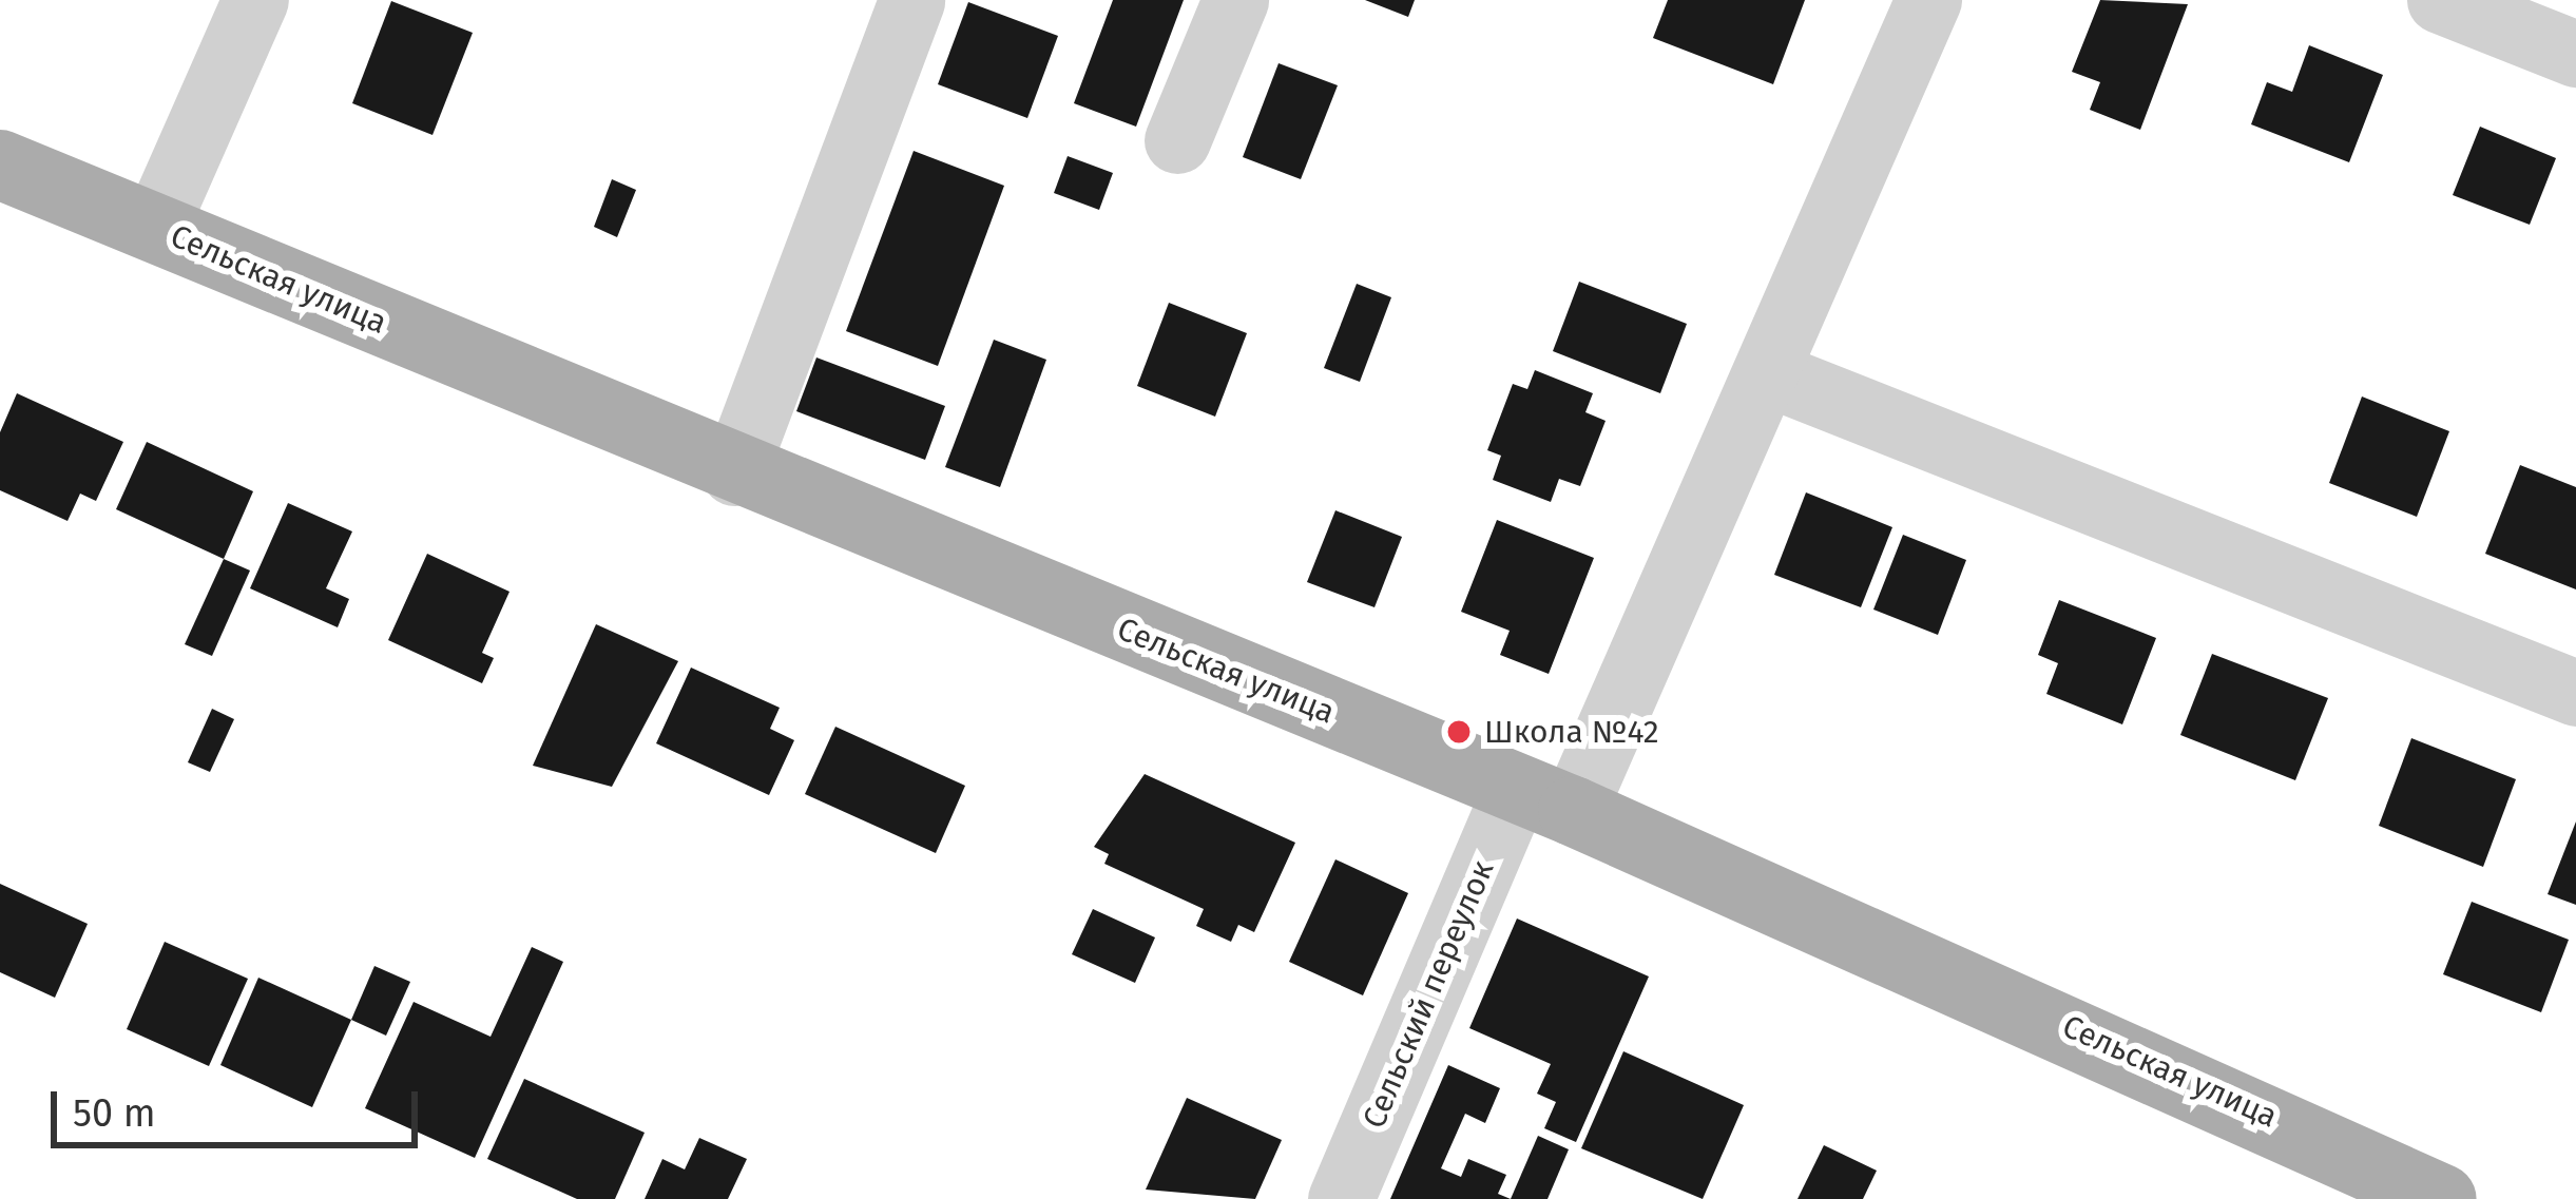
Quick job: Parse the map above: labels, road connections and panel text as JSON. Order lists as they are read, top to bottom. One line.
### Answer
{"streets":{"main road":["Сельская улица"],"street":["Сельский переулок"]},"crossings":[["Сельская улица","Сельский переулок"]],"places":["Школа №42"],"scale_bar":"50 m"}
